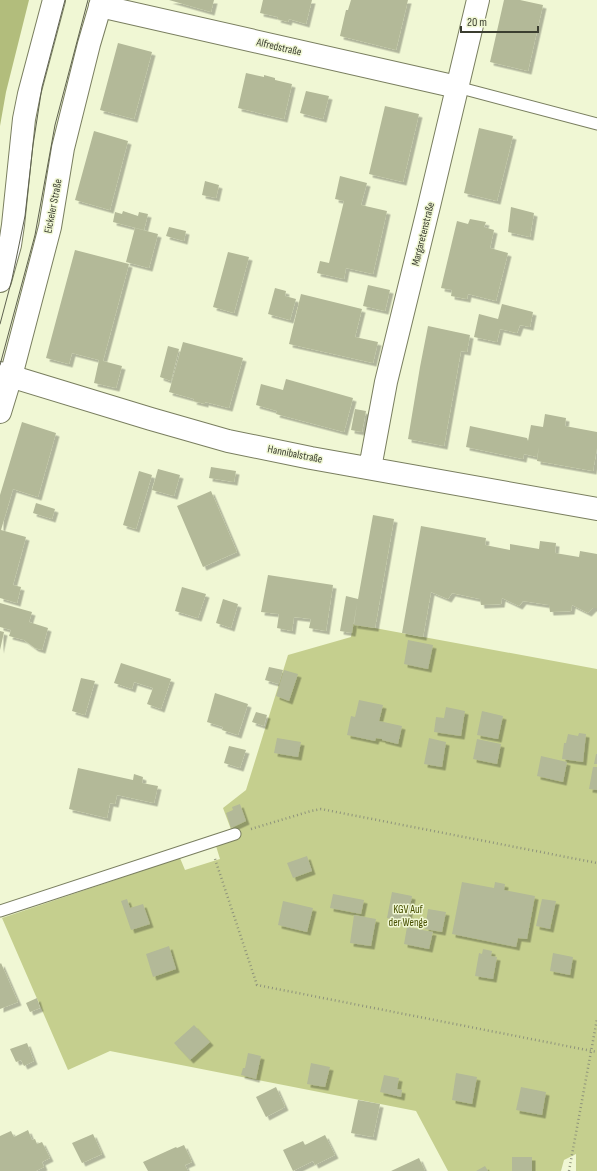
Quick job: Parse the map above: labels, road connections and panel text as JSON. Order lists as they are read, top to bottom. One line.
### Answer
{"streets":{"street":["Alfredstraße","Eickeler Straße","Margaretenstraße","Hannibalstraße"]},"crossings":[["Alfredstraße","Eickeler Straße"],["Alfredstraße","Margaretenstraße"],["Eickeler Straße","Hannibalstraße"],["Margaretenstraße","Hannibalstraße"]],"parks":["KGV Auf der Wenge"],"scale_bar":"20 m"}
